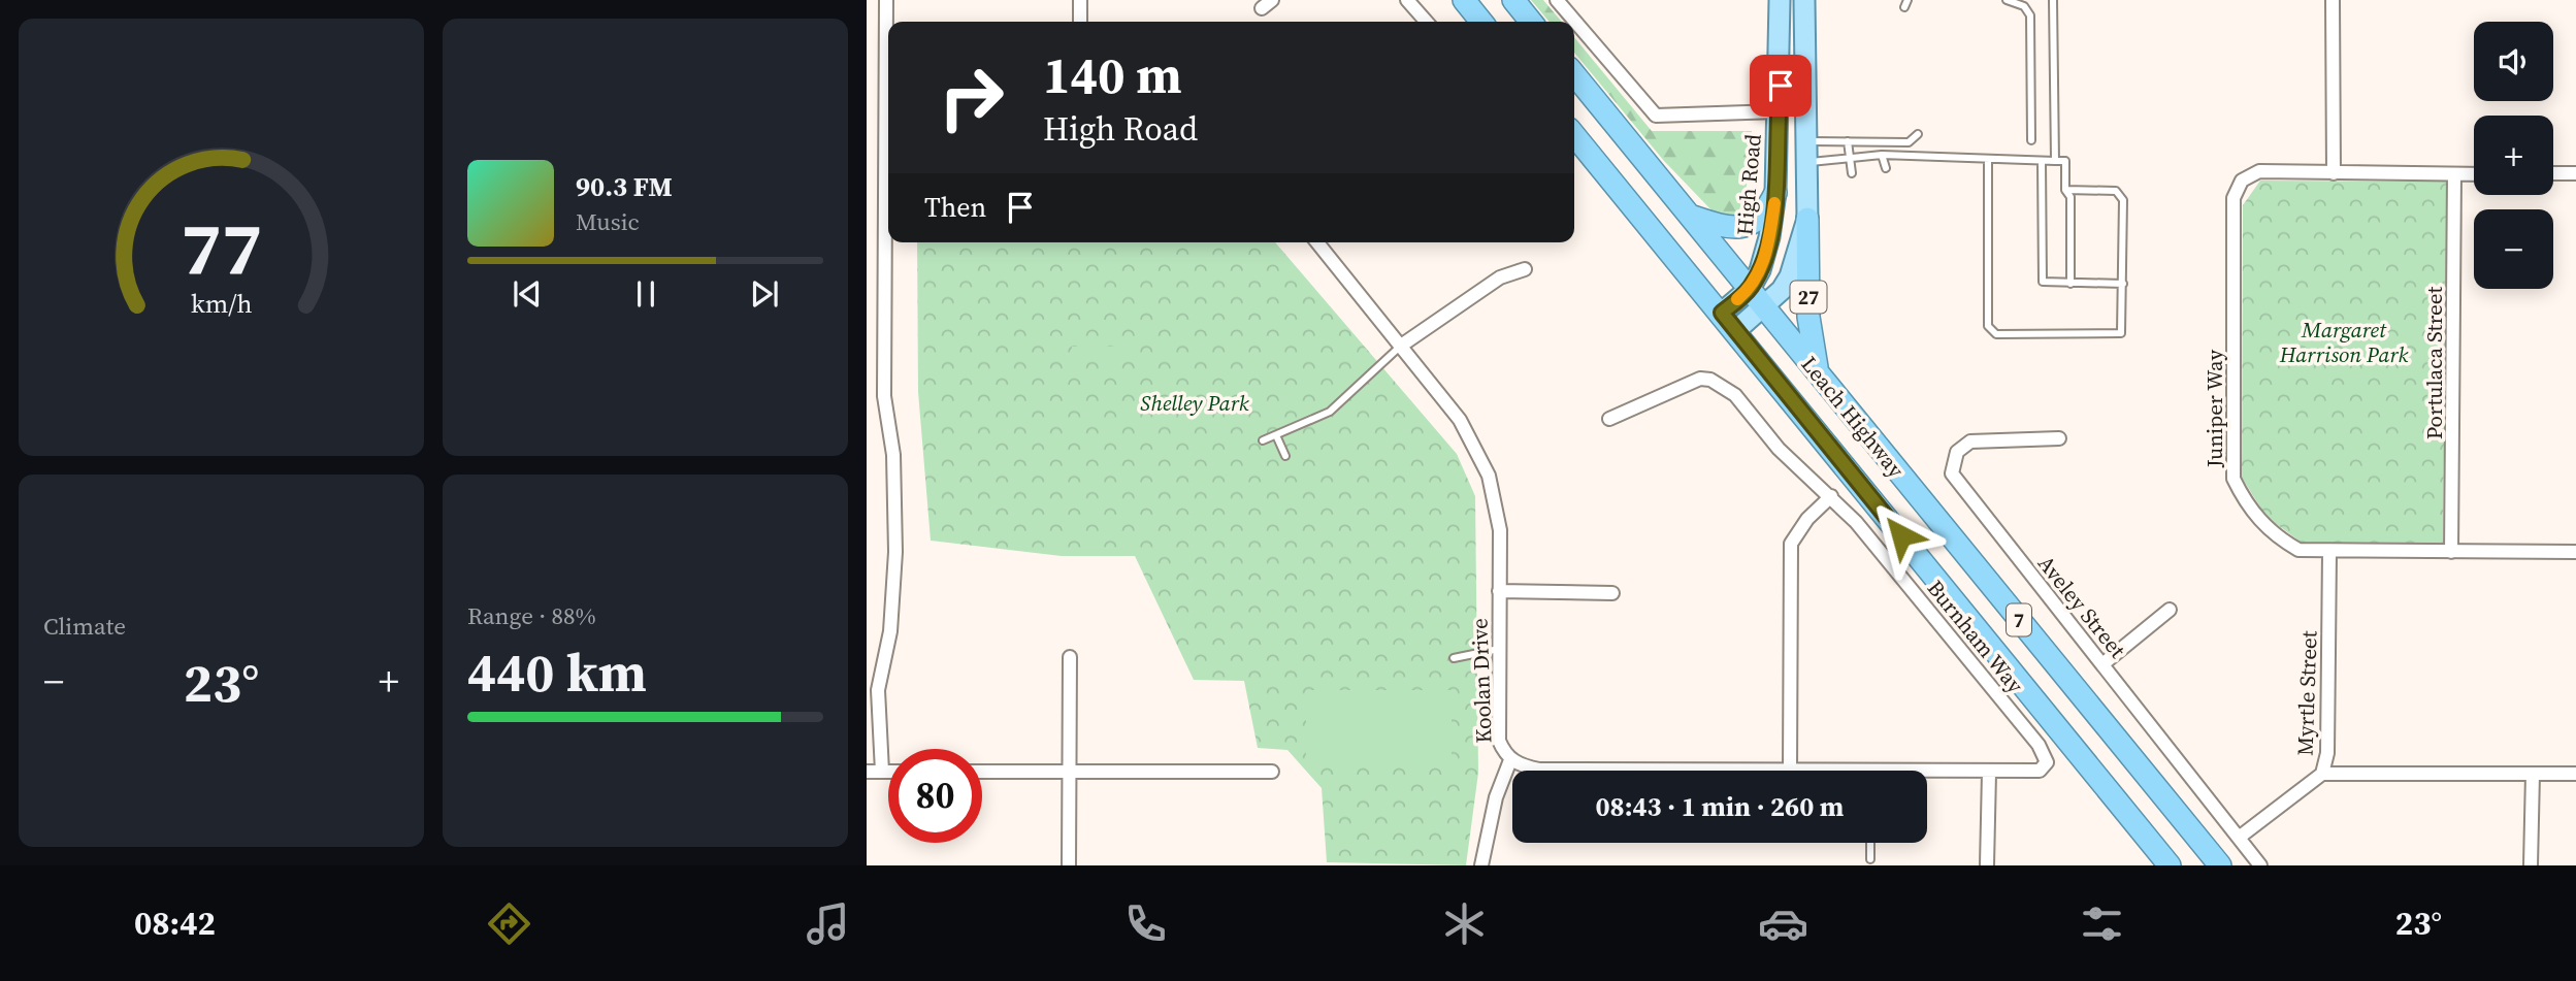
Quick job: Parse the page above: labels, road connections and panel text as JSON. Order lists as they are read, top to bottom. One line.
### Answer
{"streets":{"highway":["27","Leach Highway","7"],"main road":["High Road"],"street":["Portulaca Street","Juniper Way","Aveley Street","Burnham Way","Koolan Drive","Myrtle Street"]},"crossings":[["High Road","Leach Highway"],["27","Leach Highway"],["Portulaca Street","Juniper Way"],["Juniper Way","Myrtle Street"],["Aveley Street","Myrtle Street"],["Burnham Way","Koolan Drive"]],"parks":["Margaret Harrison Park","Shelley Park"],"page":{"map_buttons":["+","−"],"turn":["140 m","High Road"],"song":["90.3 FM","Music"],"then":"Then","tile":["Climate",["Range · 88%","440 km"]],"heat":["−","23°","+"],"limit":"80","trip":"08:43 · 1 min · 260 m","tabs":["08:42","23°"],"gauge":["77","km/h"]}}
